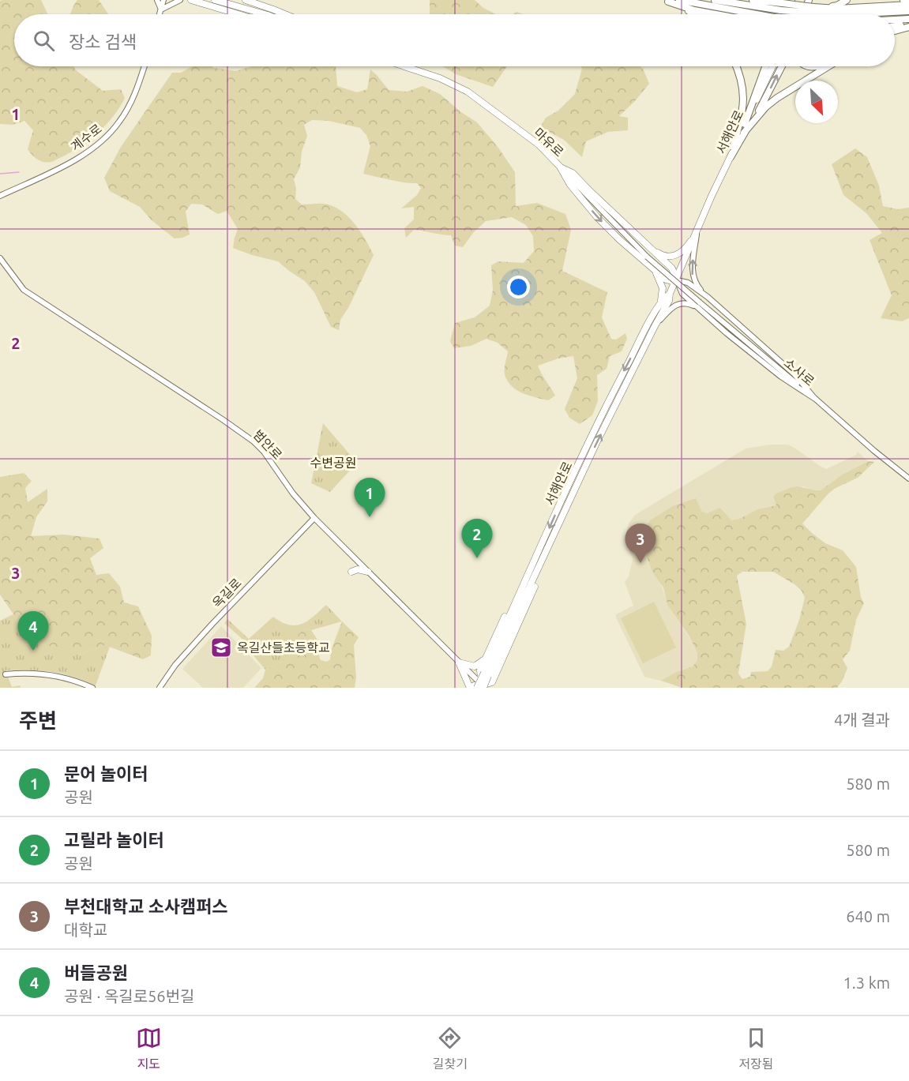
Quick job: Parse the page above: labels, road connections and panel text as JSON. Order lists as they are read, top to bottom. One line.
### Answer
{"streets":{"main road":["서해안로","마유로"],"street":["계수로","소사로","범안로","옥길로"]},"crossings":[["서해안로","마유로"],["서해안로","소사로"],["서해안로","범안로"],["마유로","소사로"],["범안로","옥길로"]],"parks":["수변공원"],"places":{"school or university":["옥길산들초등학교"]},"north":"bottom right","page":{"search":"장소 검색","pins":["1","2","3","4"],"heading":["주변","4개 결과"],"list":[{"mark":"1","name":"문어 놀이터","note":"공원","value":"580 m"},{"mark":"2","name":"고릴라 놀이터","note":"공원","value":"580 m"},{"mark":"3","name":"부천대학교 소사캠퍼스","note":"대학교","value":"640 m"},{"mark":"4","name":"버들공원","note":"공원 · 옥길로56번길","value":"1.3 km"}],"nav":["지도","길찾기","저장됨"]},"grid":{"rows":["1","2","3"]}}
